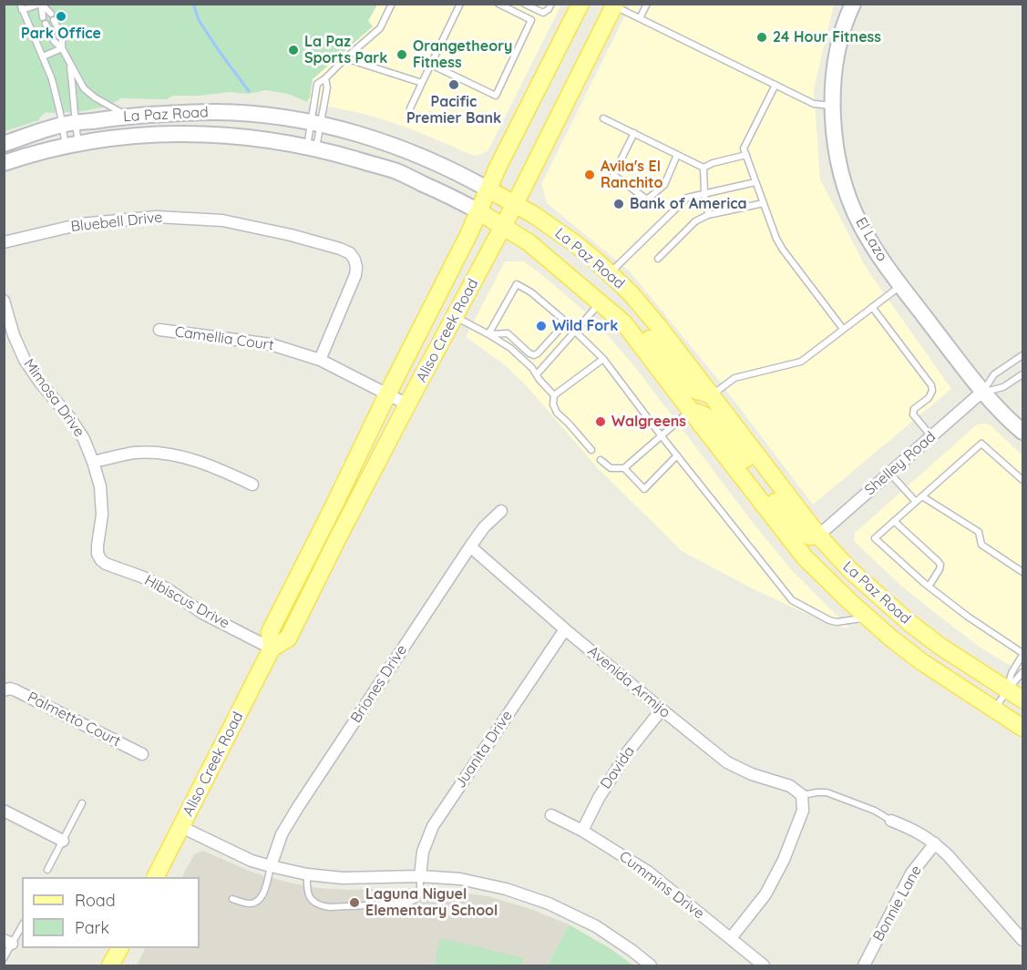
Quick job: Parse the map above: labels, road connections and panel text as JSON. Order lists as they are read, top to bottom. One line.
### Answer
{"streets":{"main road":["La Paz Road","El Lazo","Aliso Creek Road"],"street":["Bluebell Drive","Camellia Court","Mimosa Drive","Shelley Road","Hibiscus Drive","Avenida Armijo","Briones Drive","Palmetto Court","Juanita Drive","Davida","Cummins Drive","Bonnie Lane"]},"crossings":[["La Paz Road","Aliso Creek Road"],["La Paz Road","Shelley Road"],["Bluebell Drive","Camellia Court"],["El Lazo","Shelley Road"],["Aliso Creek Road","Camellia Court"],["Aliso Creek Road","Hibiscus Drive"],["Mimosa Drive","Hibiscus Drive"],["Avenida Armijo","Briones Drive"],["Avenida Armijo","Juanita Drive"],["Avenida Armijo","Davida"],["Davida","Cummins Drive"]],"places":["Park Office","24 Hour Fitness","La Paz Sports Park","Orangetheory Fitness","Pacific Premier Bank","Avila's El Ranchito","Bank of America","Wild Fork","Walgreens","Laguna Niguel Elementary School"],"legend":["Road","Park"]}
